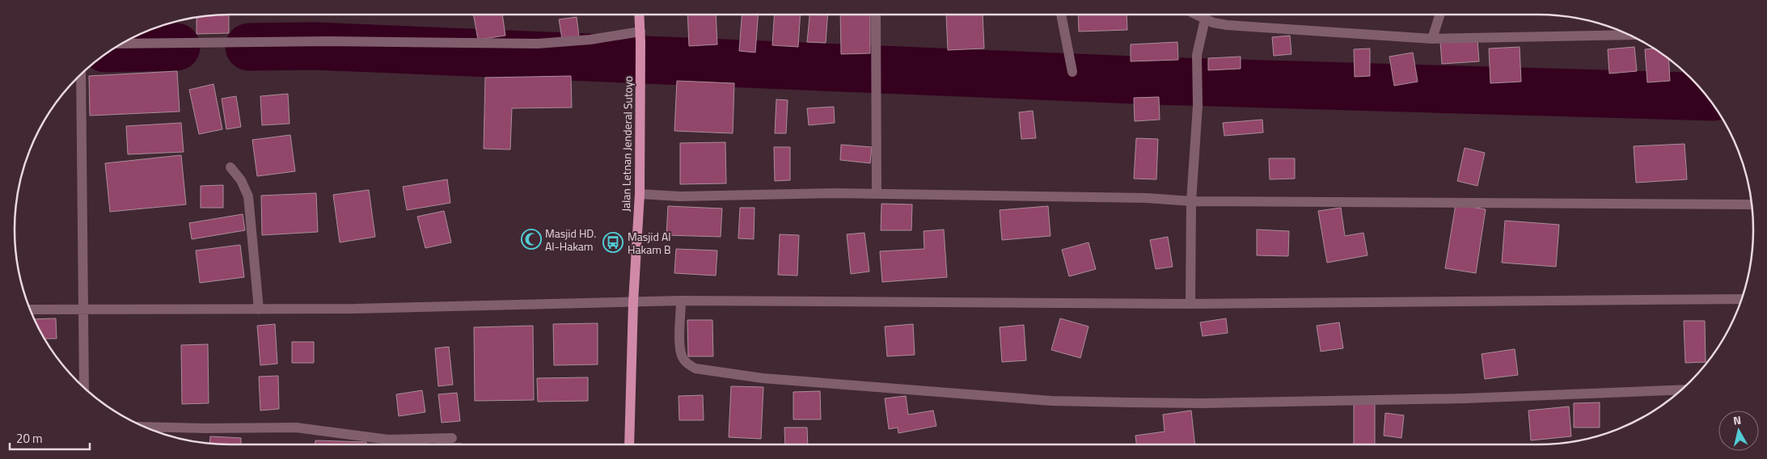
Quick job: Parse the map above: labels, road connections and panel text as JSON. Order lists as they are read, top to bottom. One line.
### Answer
{"streets":{"main road":["Jalan Letnan Jenderal Sutoyo"]},"places":{"mosque":["Masjid HD. Al-Hakam"],"bus stop":["Masjid Al Hakam B"]},"scale_bar":"20 m","north":"top"}
